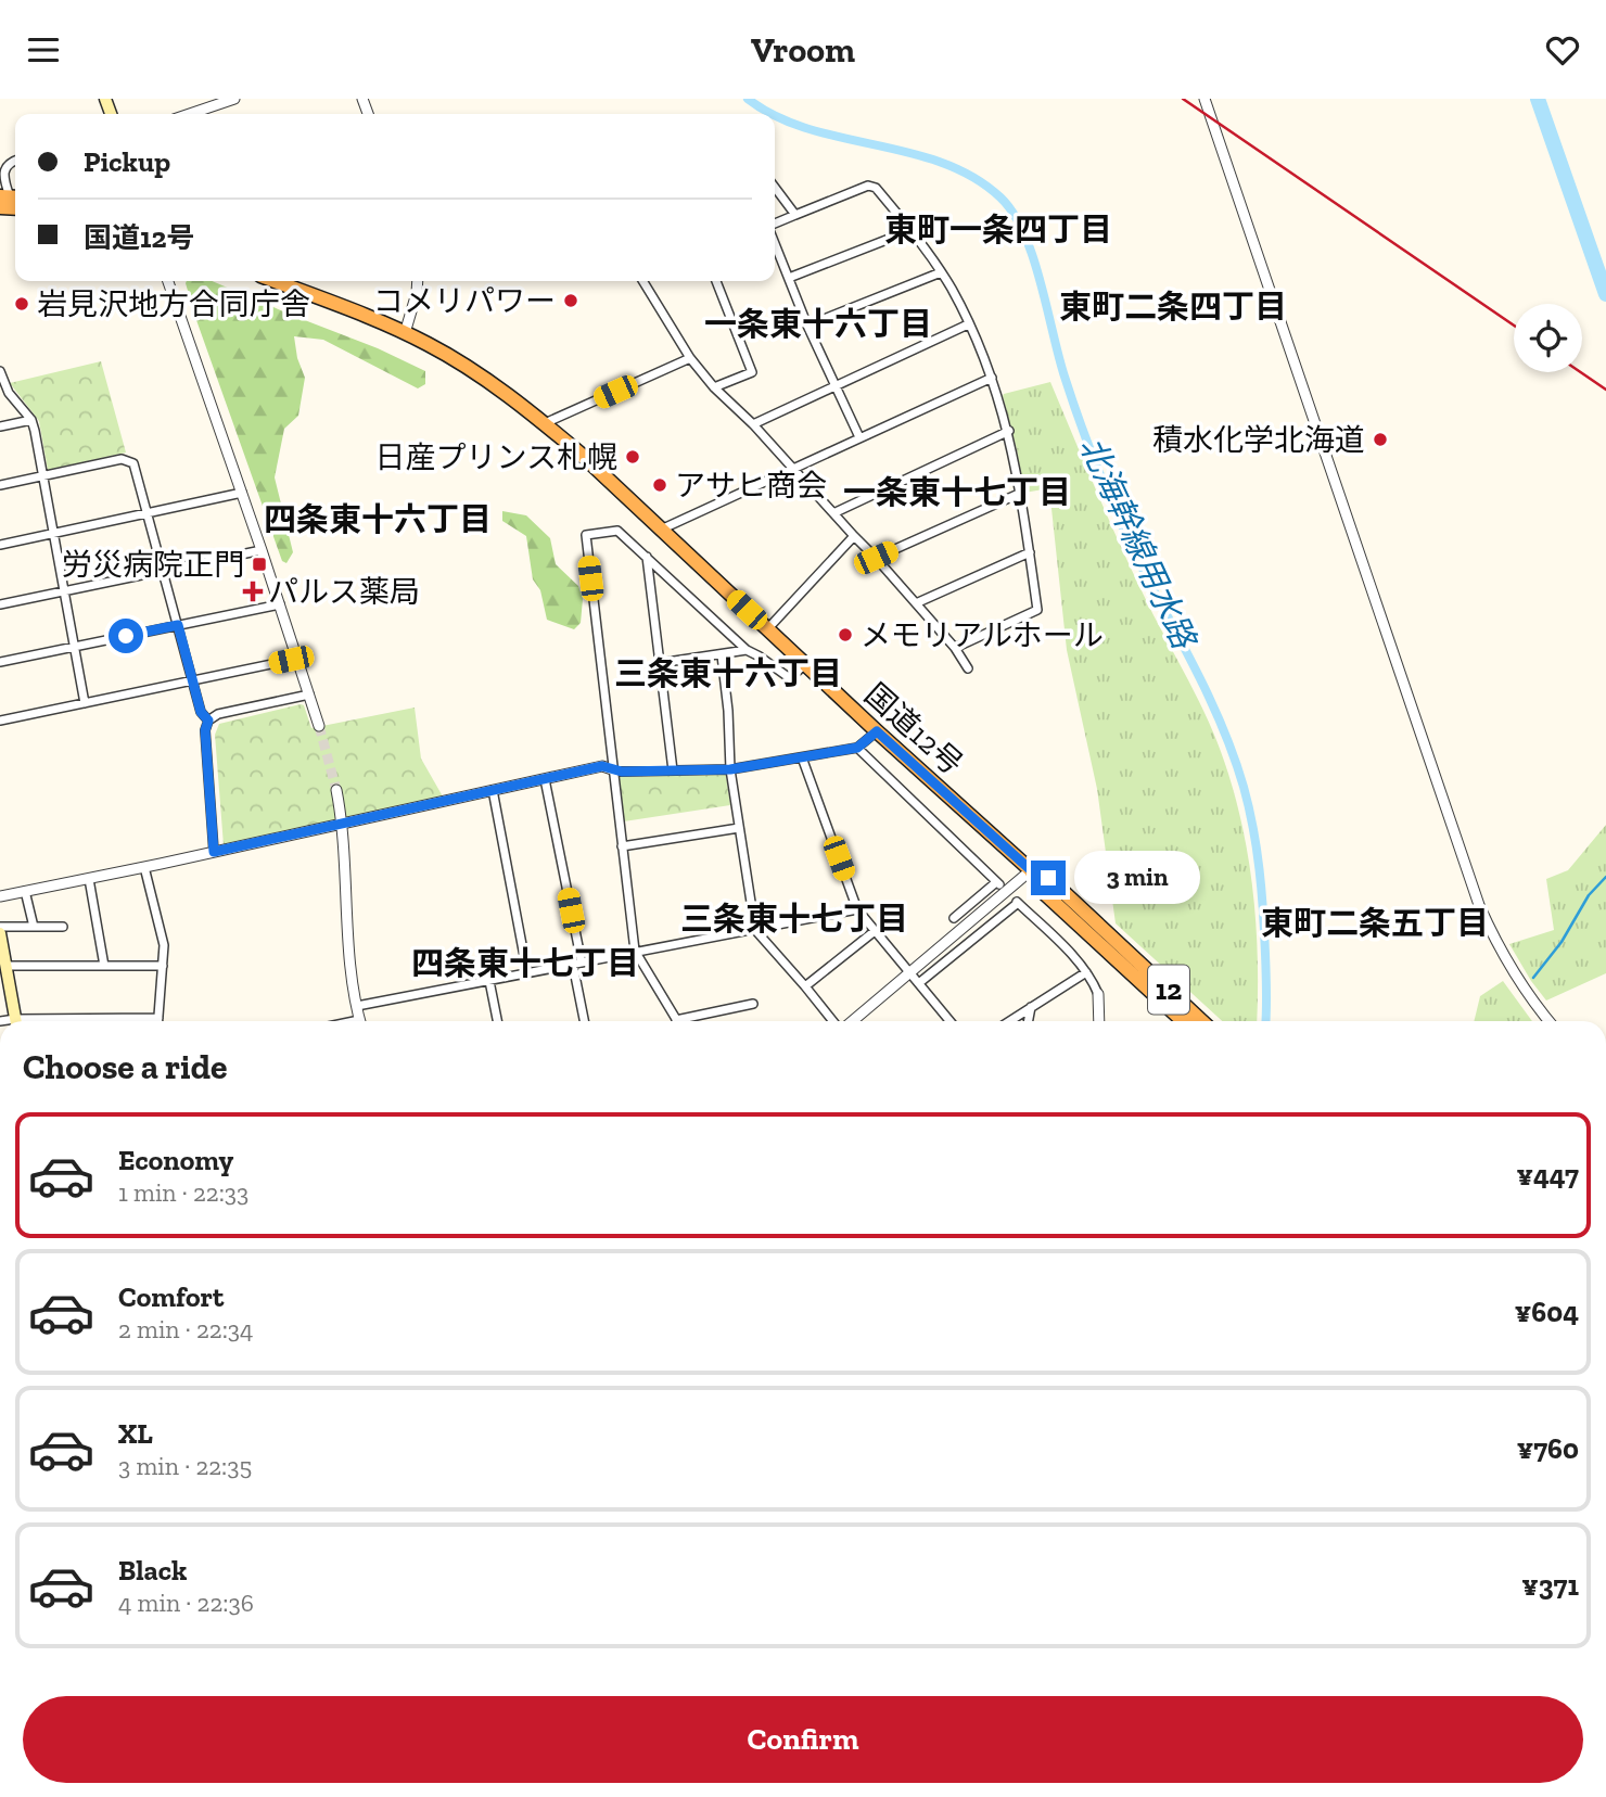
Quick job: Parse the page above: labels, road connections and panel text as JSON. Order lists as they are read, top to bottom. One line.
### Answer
{"streets":{"highway":["国道12号","12"]},"districts":["東町一条四丁目","東町二条四丁目","一条東十六丁目","一条東十七丁目","四条東十六丁目","三条東十六丁目","三条東十七丁目","東町二条五丁目","四条東十七丁目"],"water":["北海幹線用水路"],"places":{"other":["コメリパワー","岩見沢地方合同庁舎","積水化学北海道","日産プリンス札幌","アサヒ商会","メモリアルホール"],"transit":["労災病院正門"],"health":["パルス薬局"]},"page":{"header":"Vroom","banner":["Pickup","国道12号"],"bubble":"3 min","heading":"Choose a ride","list":[{"name":"Economy","note":"1 min · 22:33","value":"¥447"},{"name":"Comfort","note":"2 min · 22:34","value":"¥604"},{"name":"XL","note":"3 min · 22:35","value":"¥760"},{"name":"Black","note":"4 min · 22:36","value":"¥371"}],"buttons":"Confirm"}}
